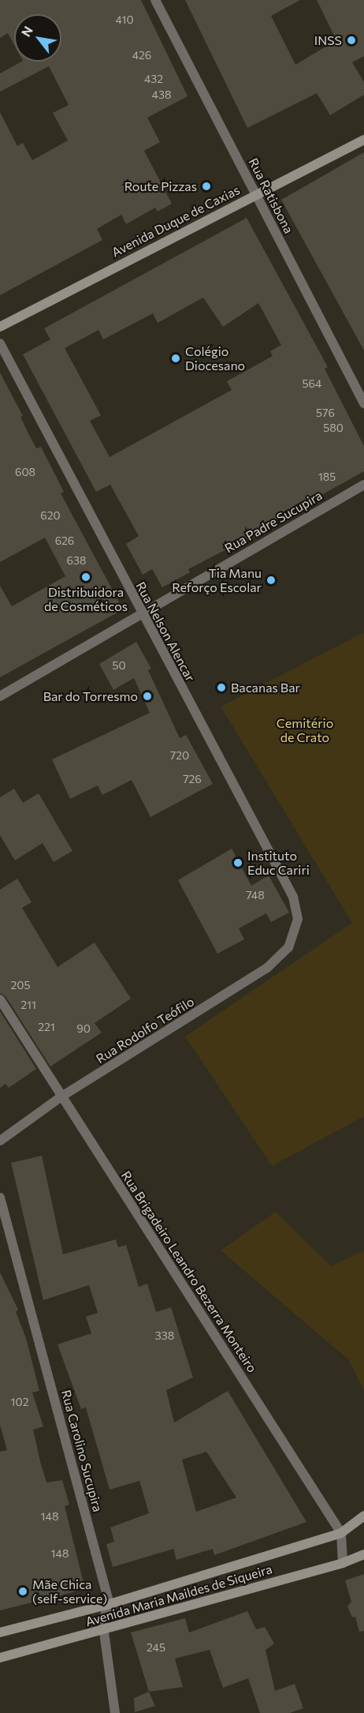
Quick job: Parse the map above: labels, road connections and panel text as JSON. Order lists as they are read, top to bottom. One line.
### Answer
{"streets":{"main road":["Avenida Duque de Caxias","Avenida Maria Maildes de Siqueira"],"street":["Rua Ratisbona","Rua Padre Sucupira","Rua Nelson Alencar","Rua Rodolfo Teófilo","Rua Brigadeiro Leandro Bezerra Monteiro","Rua Carolino Sucupira"]},"crossings":[["Rua Ratisbona","Avenida Duque de Caxias"],["Rua Padre Sucupira","Rua Nelson Alencar"],["Rua Nelson Alencar","Rua Rodolfo Teófilo"],["Rua Rodolfo Teófilo","Rua Brigadeiro Leandro Bezerra Monteiro"],["Rua Brigadeiro Leandro Bezerra Monteiro","Avenida Maria Maildes de Siqueira"],["Rua Carolino Sucupira","Avenida Maria Maildes de Siqueira"]],"parks":["Cemitério de Crato"],"places":["INSS","Route Pizzas","Colégio Diocesano","Distribuidora de Cosméticos","Tia Manu Reforço Escolar","Bacanas Bar","Bar do Torresmo","Instituto Educ Cariri","Mãe Chica (self-service)"],"house_numbers":["410","426","432","438","564","576","580","608","185","620","626","638","50","720","726","748","205","211","221","90","338","102","148","148","245"],"north":"top left"}
